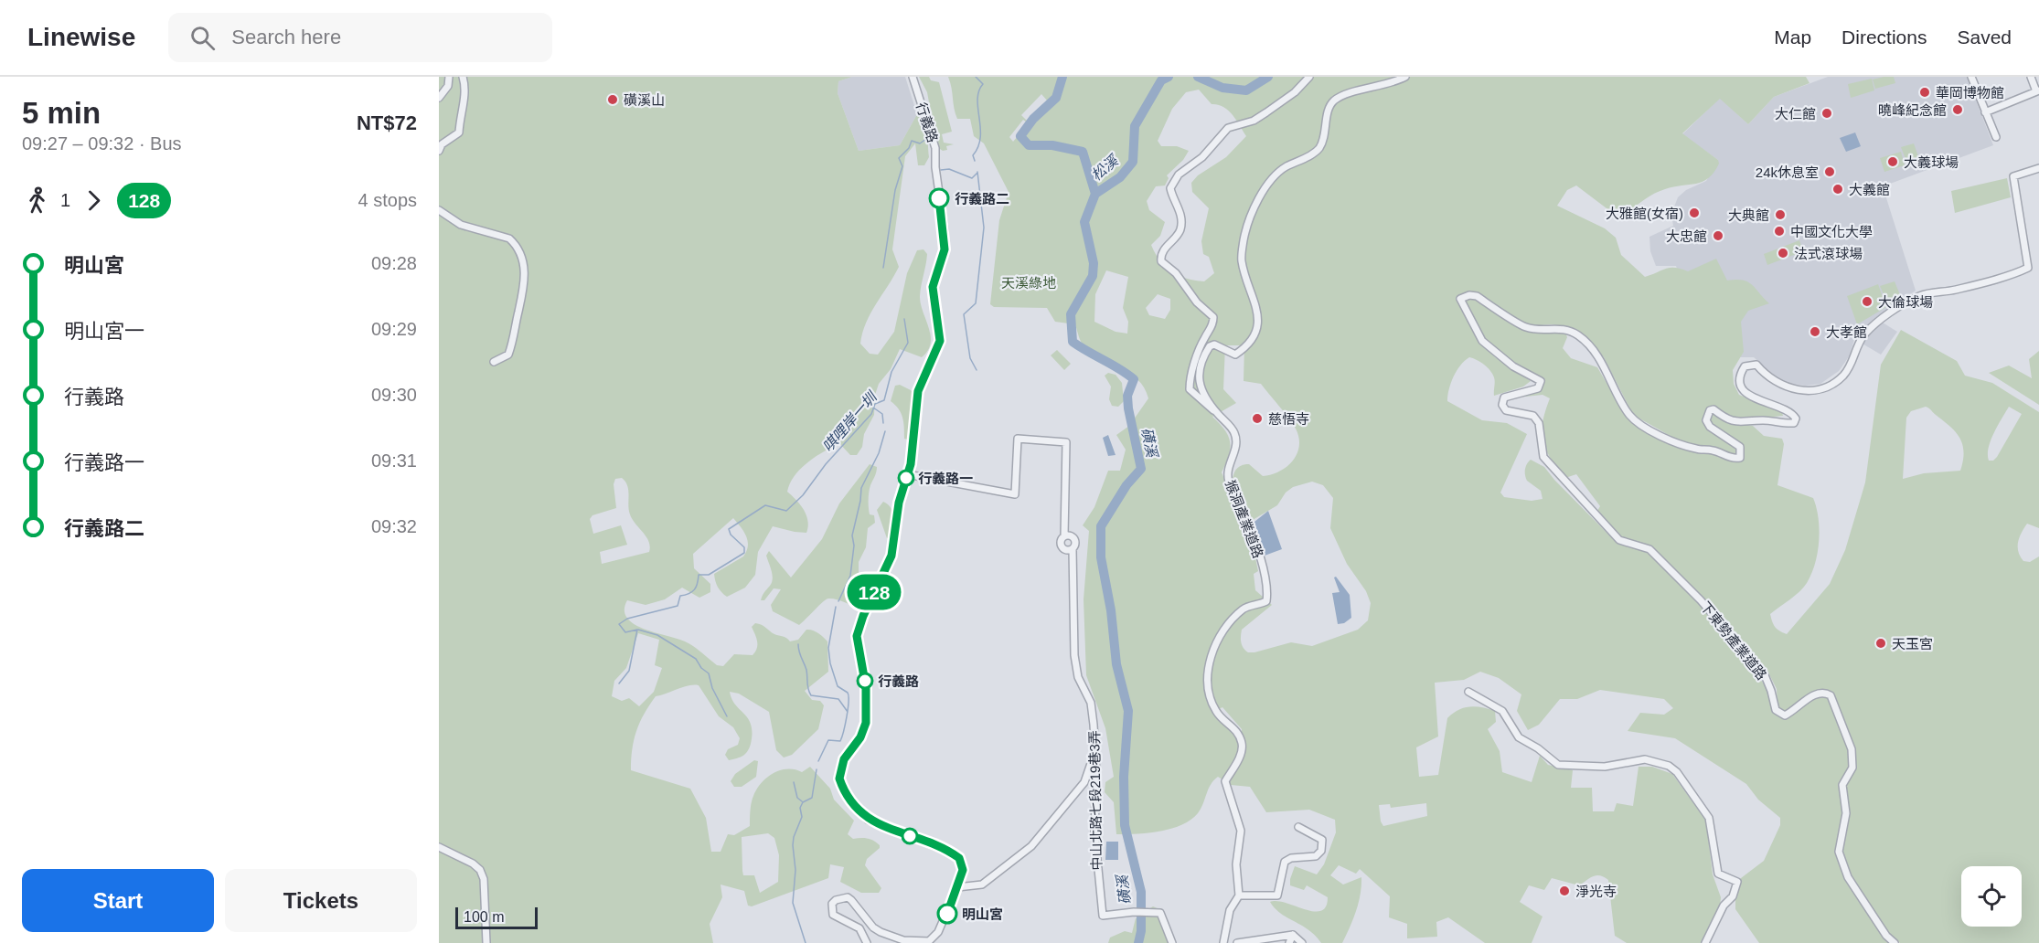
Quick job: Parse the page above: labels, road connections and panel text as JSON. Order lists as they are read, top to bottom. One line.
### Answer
{"streets":{"street":["行義路","猴洞產業道路","下東勢產業道路","中山北路七段219巷3弄"]},"water":["松溪","唭哩岸一圳","磺溪"],"parks":["天溪綠地"],"places":["華岡博物館","磺溪山","曉峰紀念館","大仁館","大義球場","24k休息室","大義館","行義路二","大雅館(女宿)","大典館","中國文化大學","大忠館","法式滾球場","大倫球場","大孝館","慈悟寺","行義路一","天玉宮","行義路","淨光寺","明山宮"],"lines":["bus line 128"],"scale_bar":"100 m","page":{"header":"Linewise","search":"Search here","nav":["Map","Directions","Saved"],"heading":["5 min","09:27 – 09:32 · Bus","NT$72"],"on_map":"128","legs":["1","128","4 stops"],"list":[{"name":"明山宮","value":"09:28"},{"name":"明山宮一","value":"09:29"},{"name":"行義路","value":"09:30"},{"name":"行義路一","value":"09:31"},{"name":"行義路二","value":"09:32"}],"buttons":["Start","Tickets"],"scale":"100 m"}}
